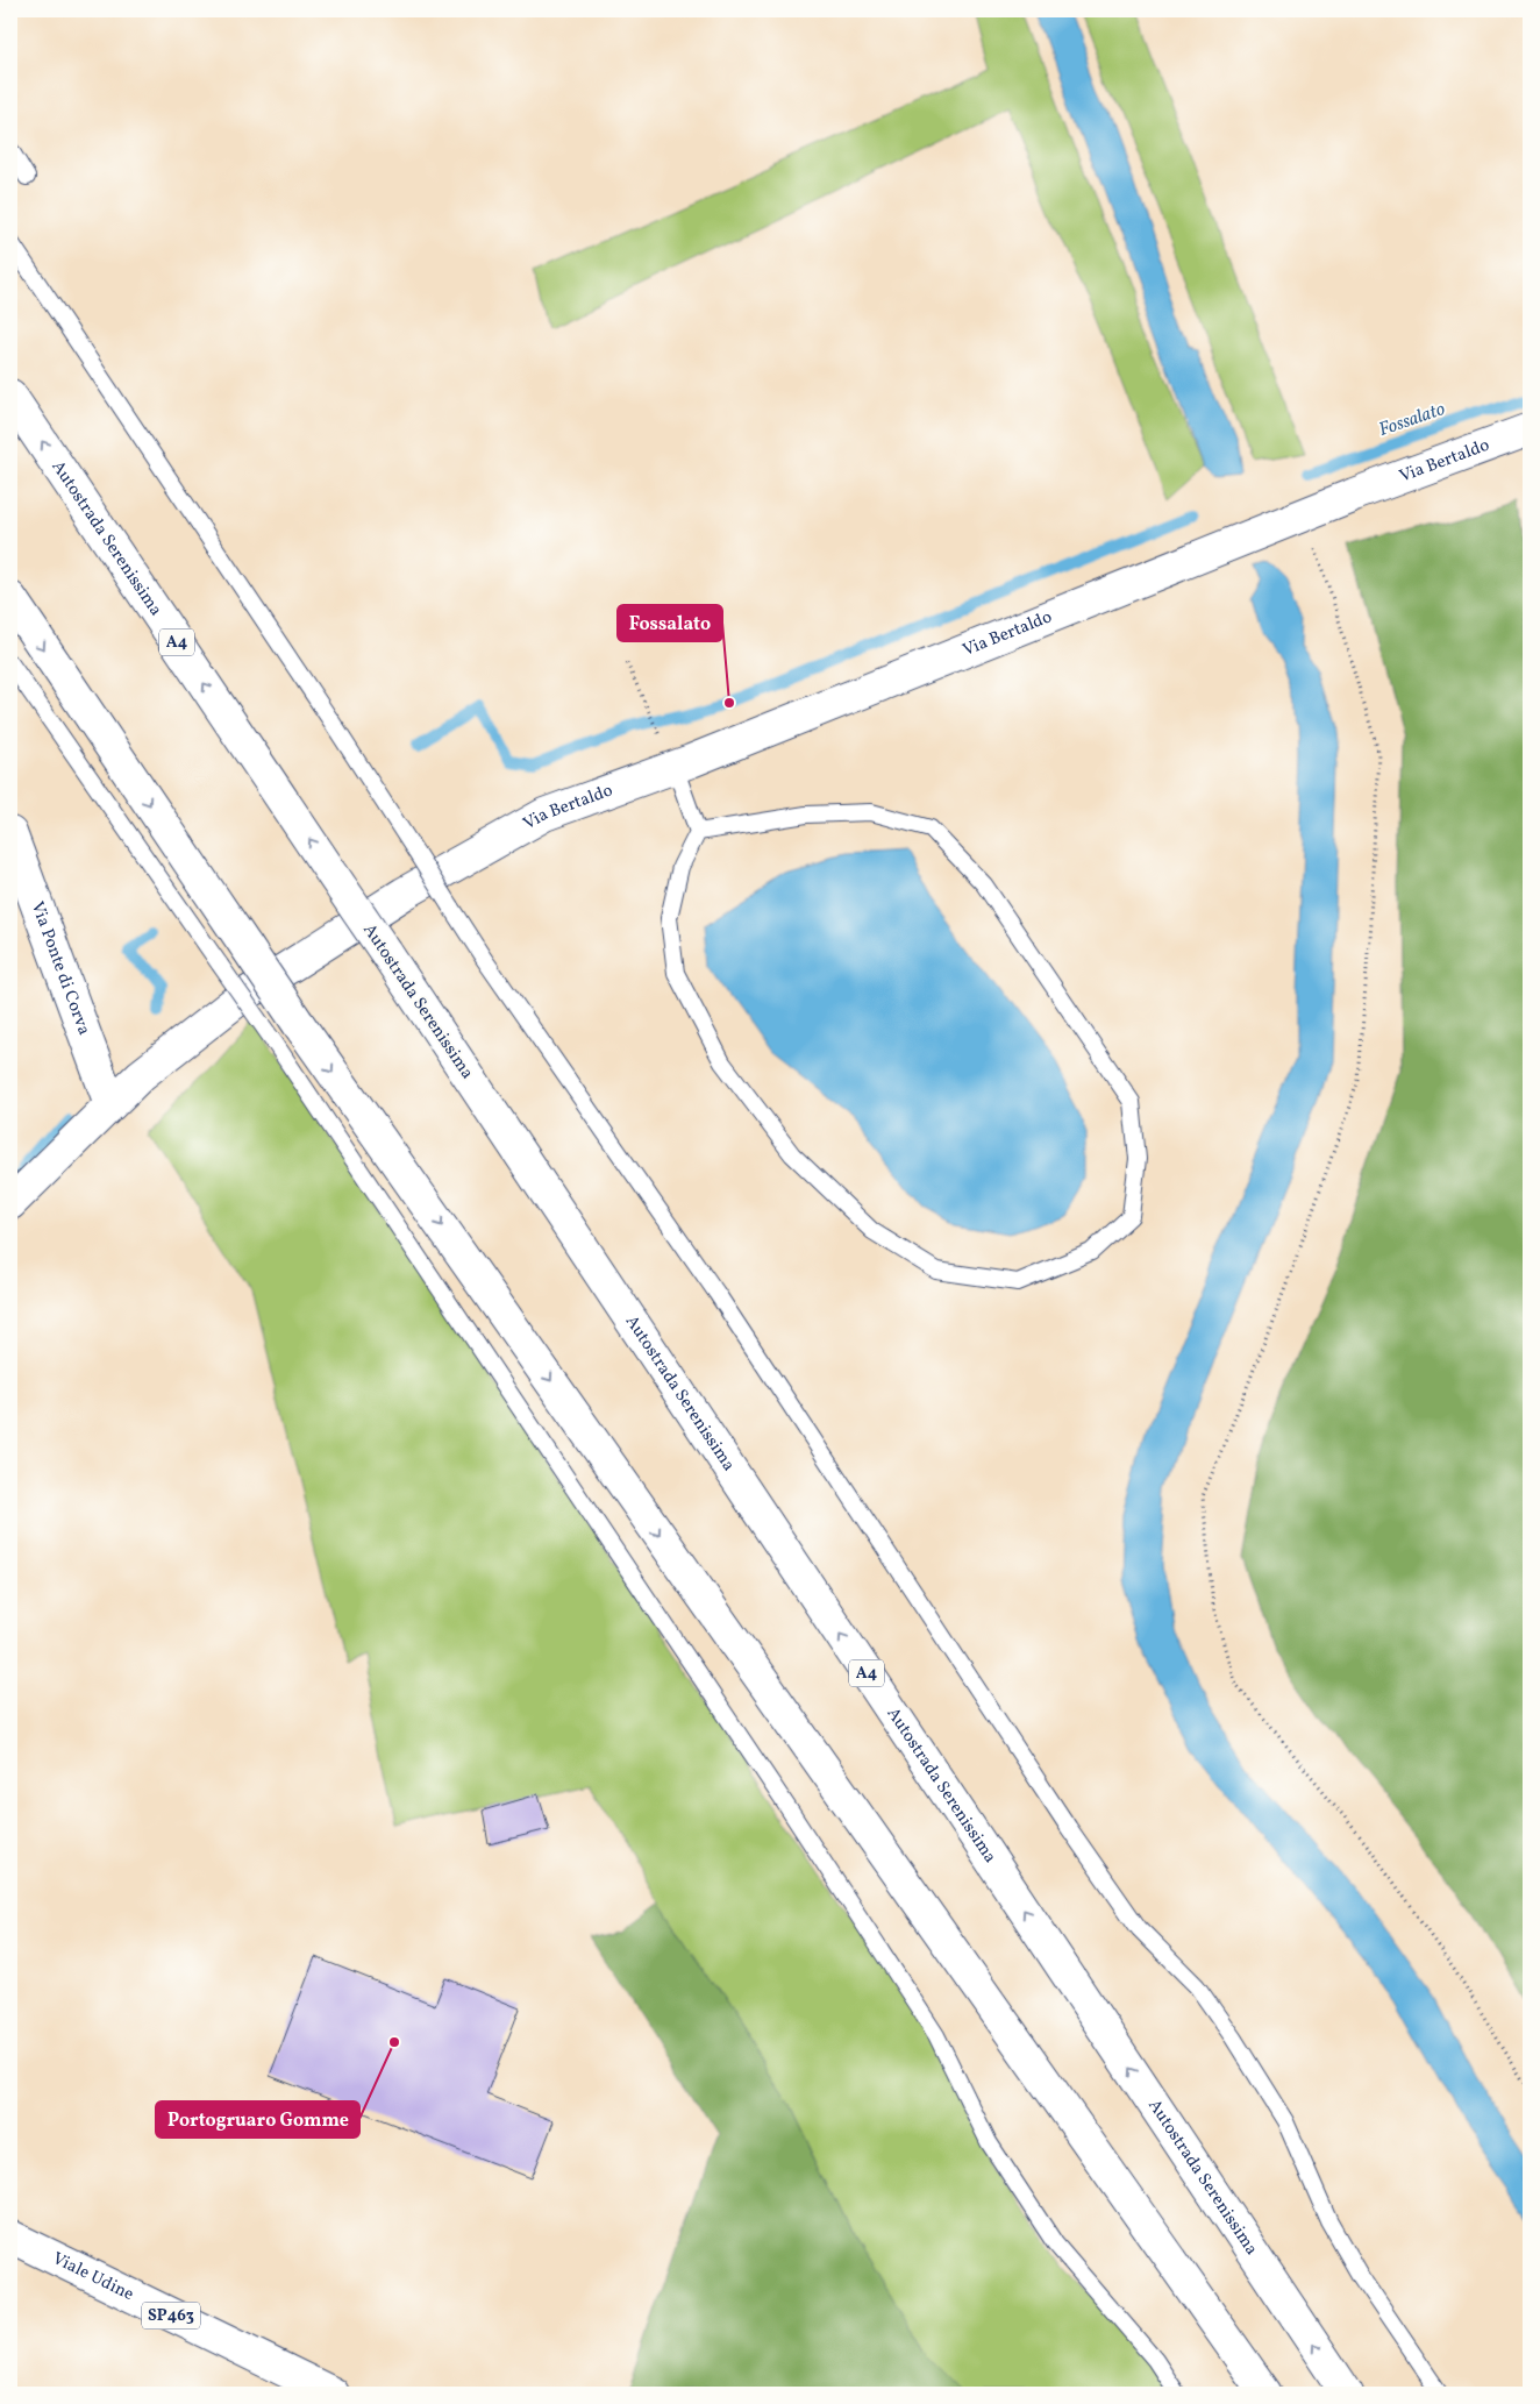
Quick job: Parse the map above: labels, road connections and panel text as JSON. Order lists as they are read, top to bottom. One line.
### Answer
{"streets":{"main road":["Via Bertaldo","Autostrada Serenissima","A4","Via Ponte di Corva","Viale Udine","SP463"]},"crossings":[["Via Bertaldo","Via Ponte di Corva"]],"water":["Fossalato"],"places":["Fossalato","Portogruaro Gomme"]}
